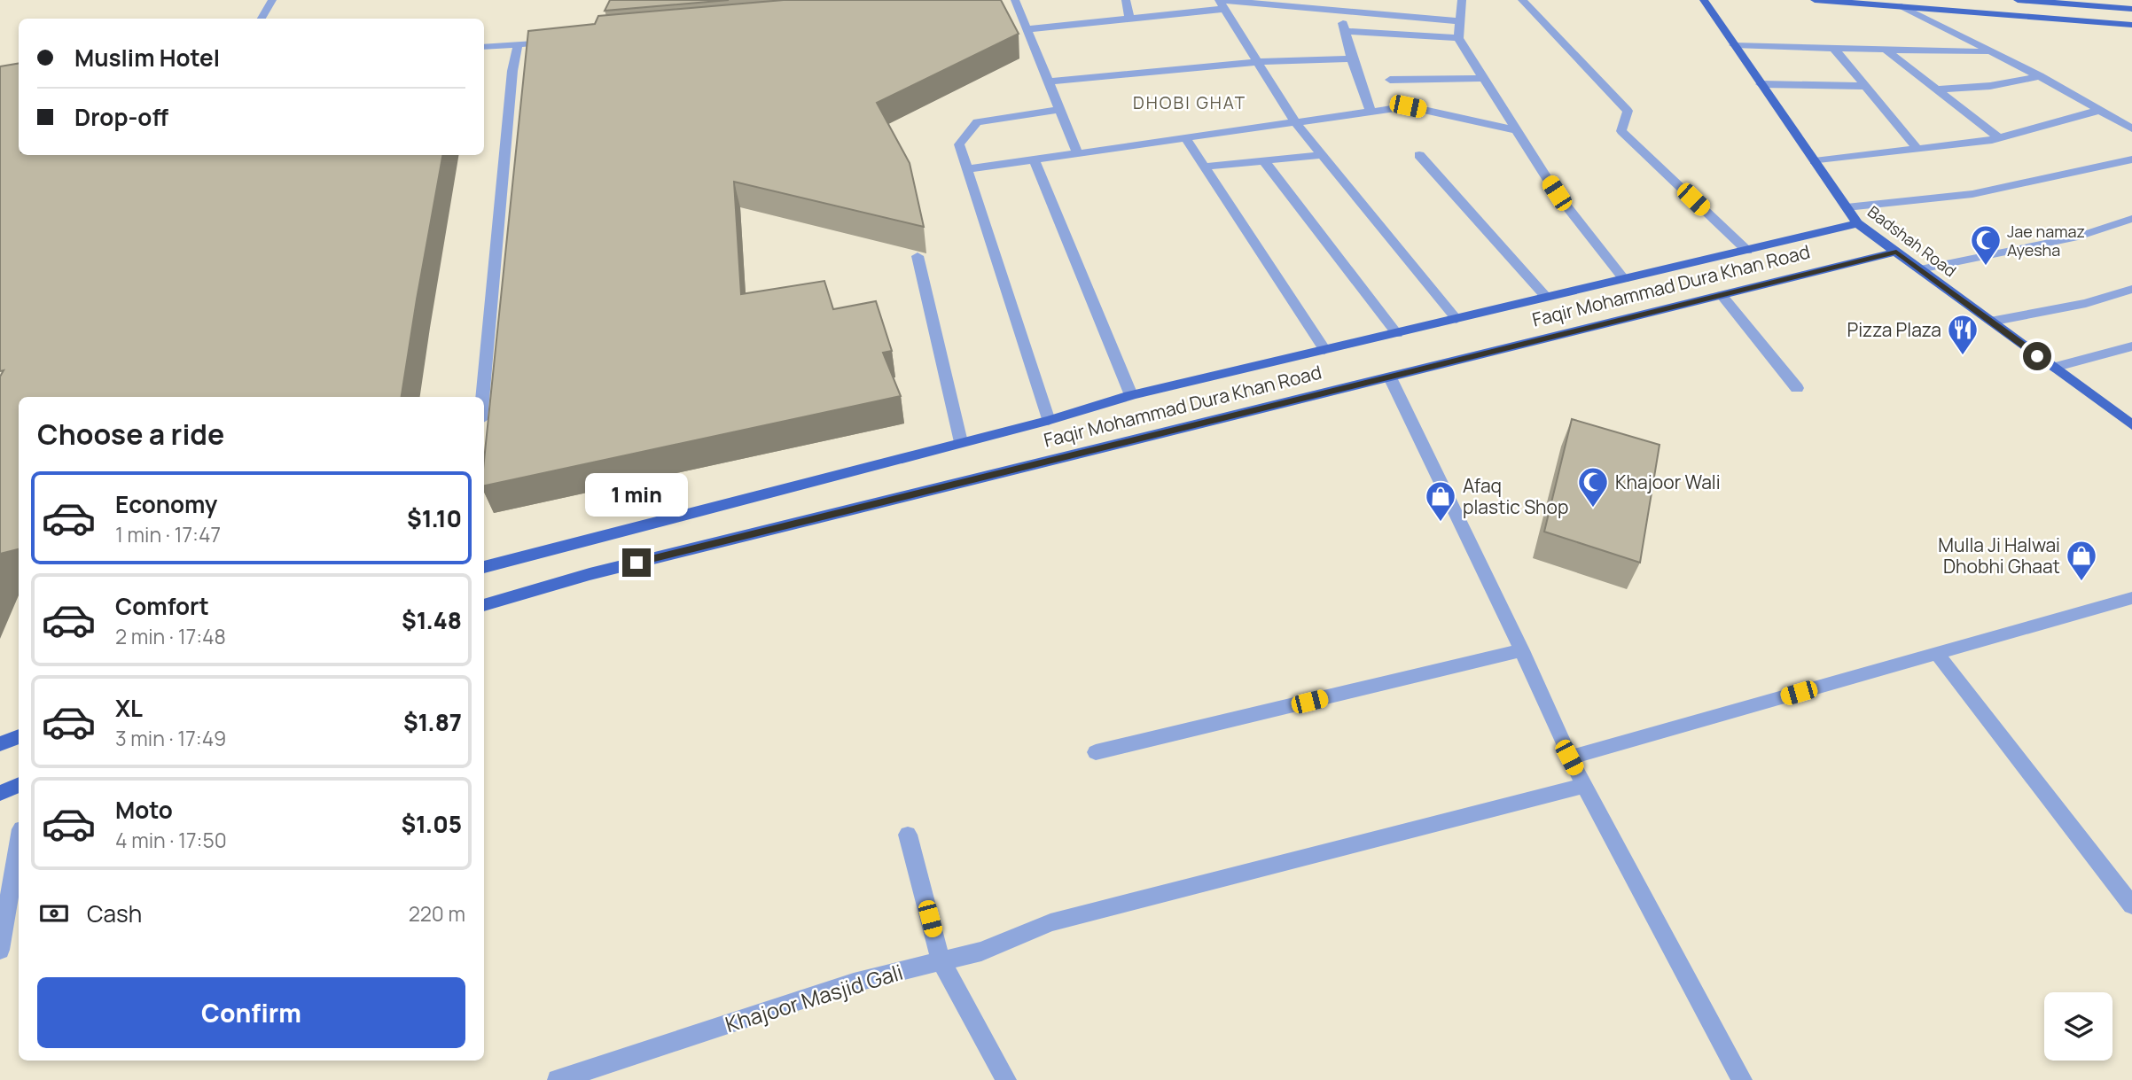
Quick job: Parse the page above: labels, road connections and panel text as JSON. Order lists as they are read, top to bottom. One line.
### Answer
{"streets":{"main road":["Badshah Road","Faqir Mohammad Dura Khan Road"],"street":["Khajoor Masjid Gali"]},"crossings":[["Badshah Road","Faqir Mohammad Dura Khan Road"]],"districts":["DHOBI GHAT"],"places":{"mosque":["Jae namaz Ayesha","Khajoor Wali"],"restaurant":["Pizza Plaza"],"shop":["Afaq plastic Shop","Mulla Ji Halwai Dhobhi Ghaat"]},"page":{"banner":["Muslim Hotel","Drop-off"],"heading":"Choose a ride","list":[{"name":"Economy","note":"1 min · 17:47","value":"$1.10"},{"name":"Comfort","note":"2 min · 17:48","value":"$1.48"},{"name":"XL","note":"3 min · 17:49","value":"$1.87"},{"name":"Moto","note":"4 min · 17:50","value":"$1.05"}],"bubble":"1 min","pay":["Cash","220 m"],"buttons":"Confirm"}}
